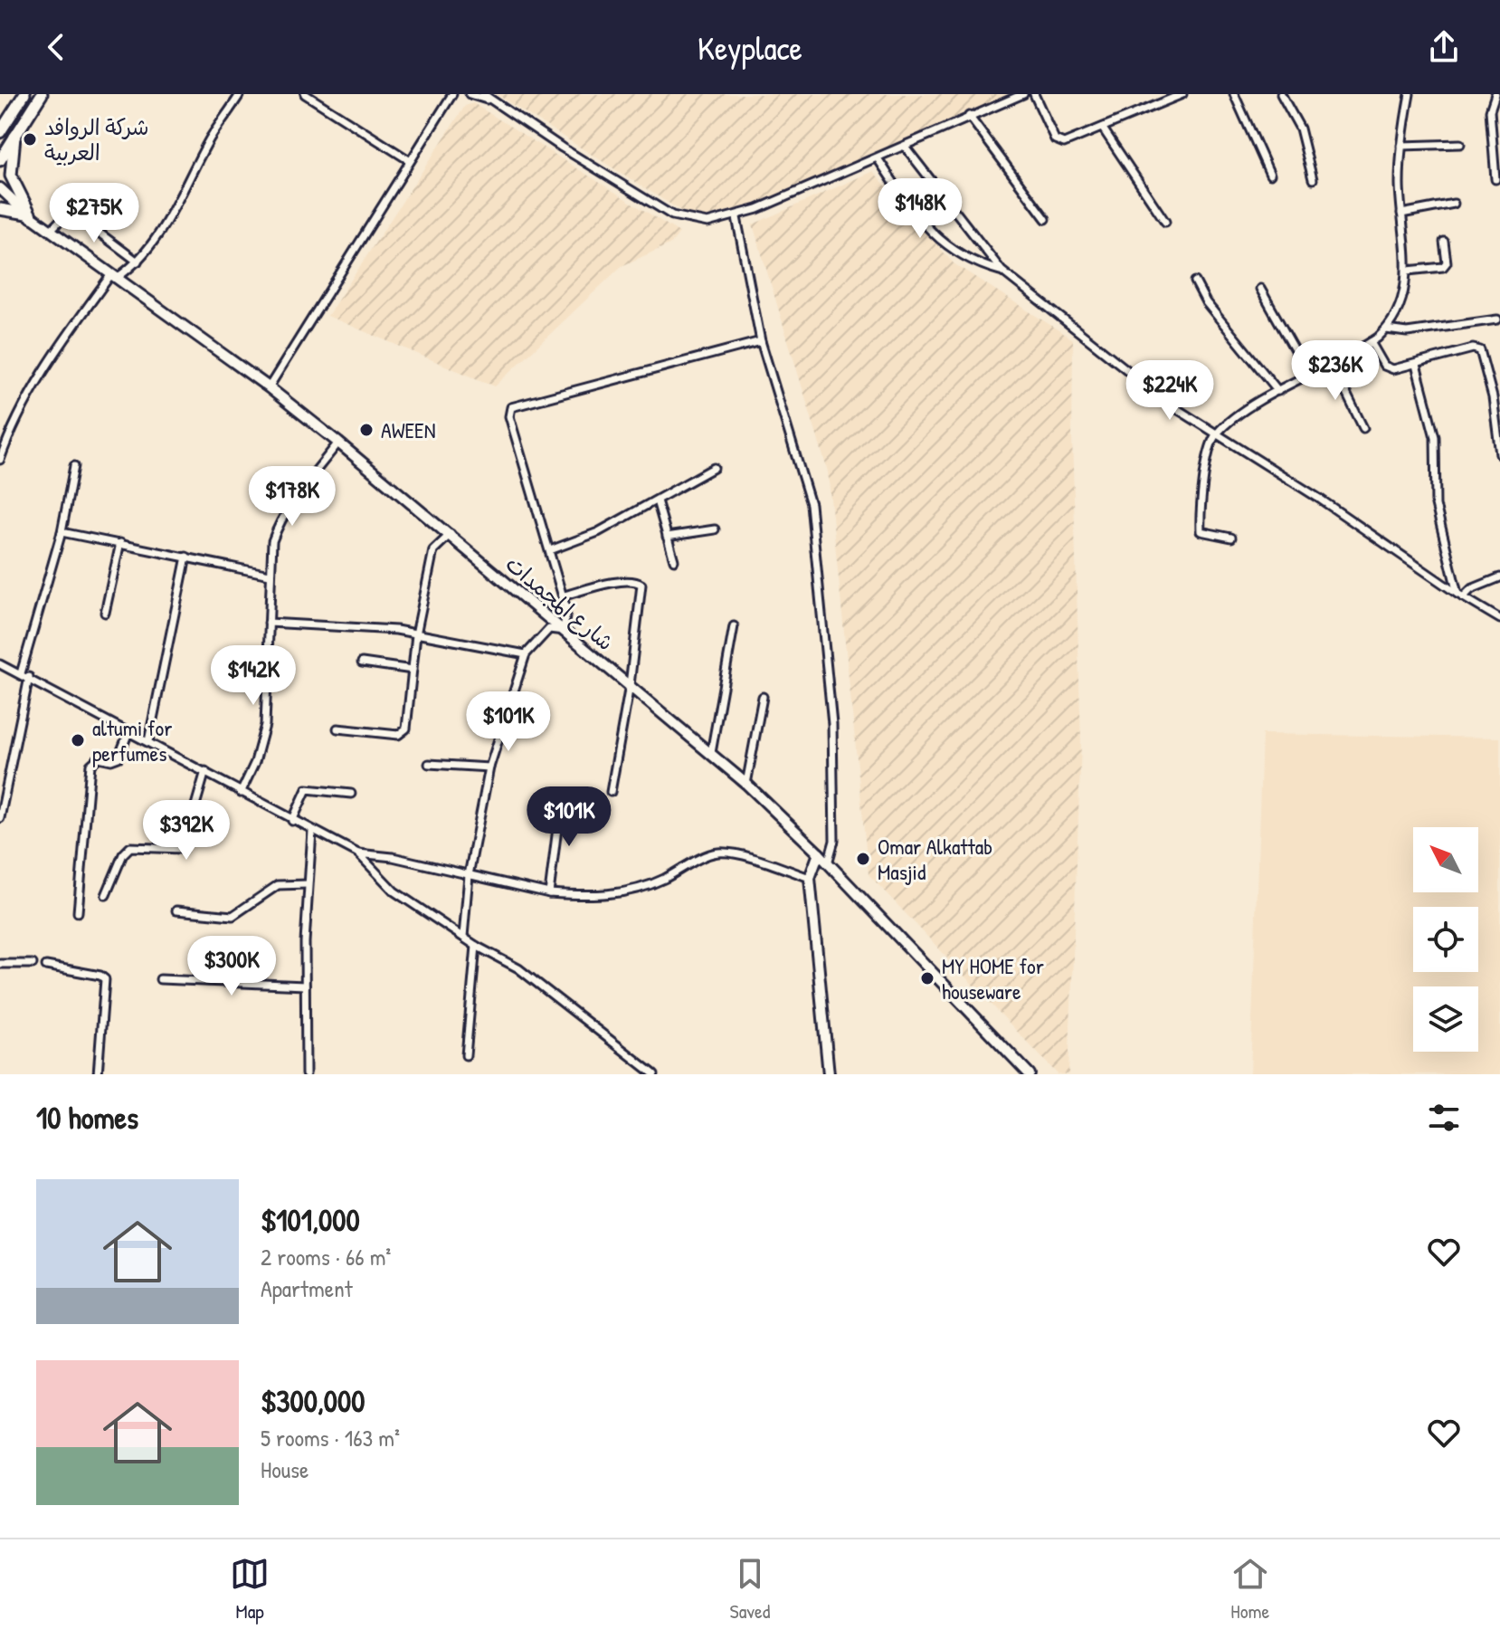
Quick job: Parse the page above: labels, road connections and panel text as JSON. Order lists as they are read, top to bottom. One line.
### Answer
{"streets":{"main road":["شارع المجمدات"]},"places":["شركة الروافد العربية","AWEEN","altumi for perfumes","Omar Alkattab Masjid","MY HOME for houseware"],"north":"top left","page":{"header":"Keyplace","price":["$148K","$275K","$236K","$224K","$178K","$142K","$101K","$101K","$392K","$300K"],"heading":"10 homes","list":[{"name":"$101,000","note":"2 rooms · 66 m² · Apartment"},{"name":"$300,000","note":"5 rooms · 163 m² · House"}],"tabs":["Map","Saved","Home"]}}
